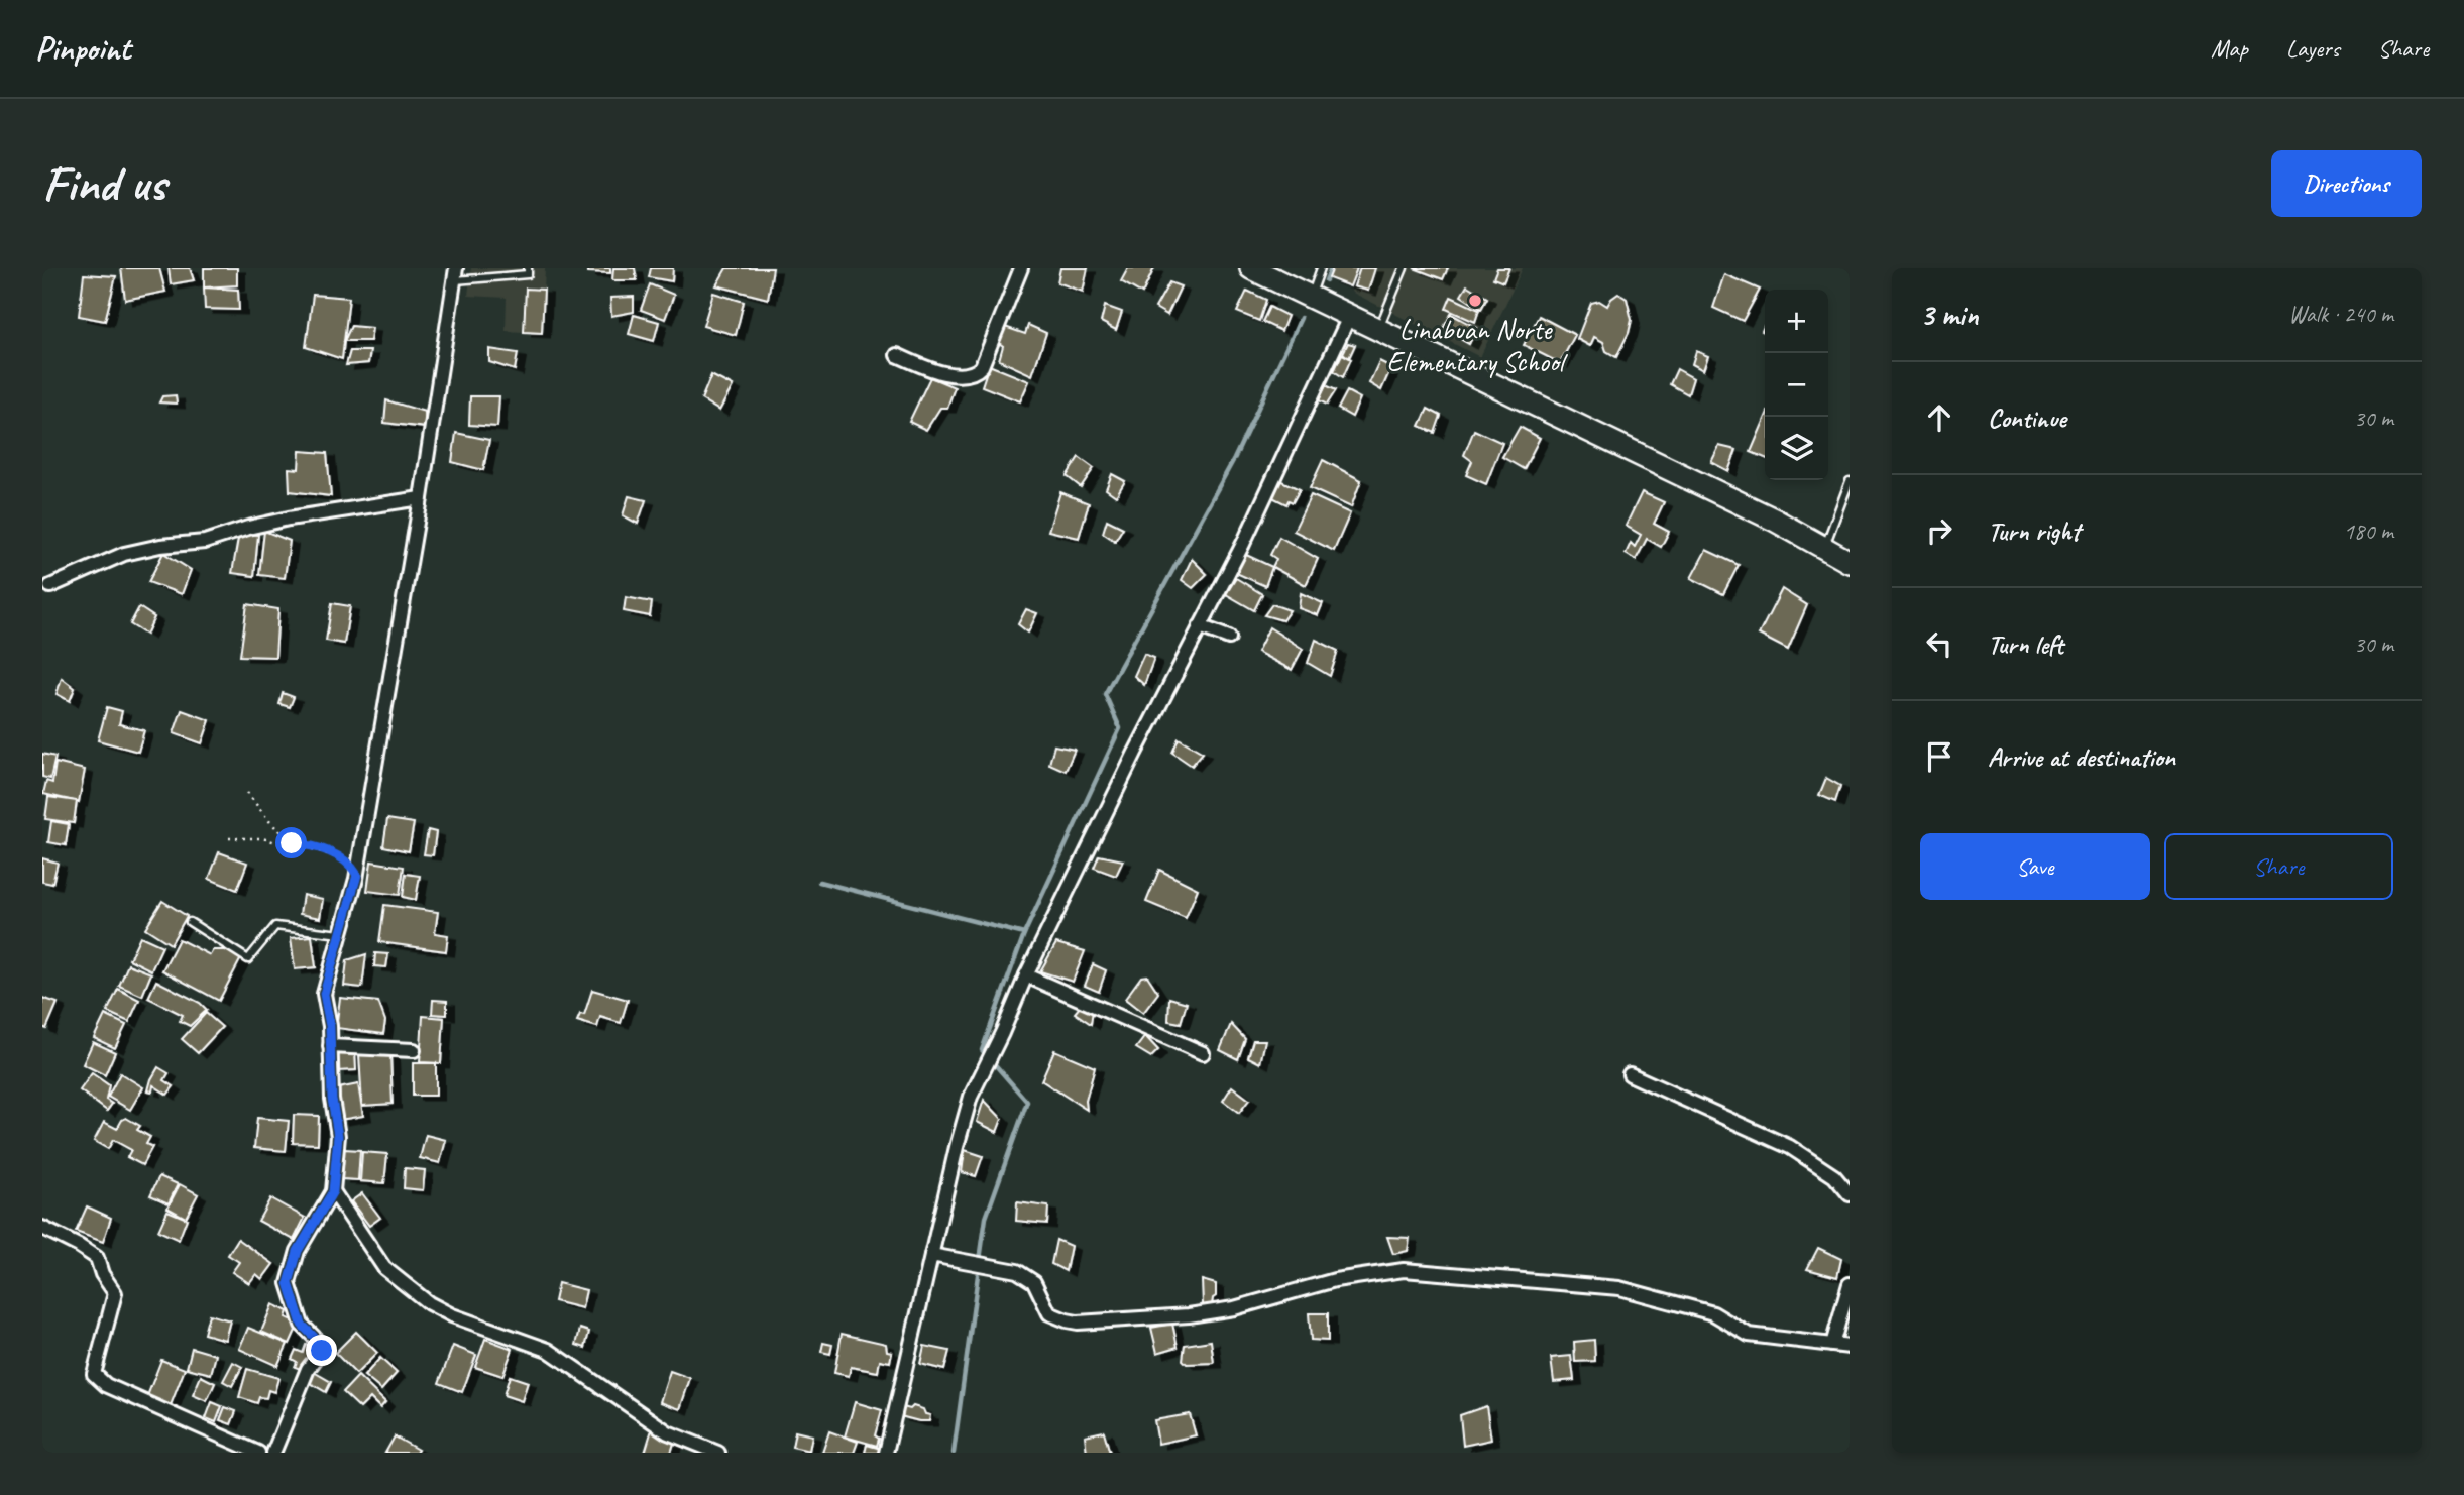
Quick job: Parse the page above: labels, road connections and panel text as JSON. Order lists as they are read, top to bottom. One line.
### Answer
{"places":["Linabuan Norte Elementary School"],"page":{"header":"Pinpoint","nav":["Map","Layers","Share"],"buttons":["Directions",["Save","Share"]],"title":"Find us","heading":["3 min","Walk · 240 m"],"map_buttons":["+","−"],"list":[["Continue","30 m"],["Turn right","180 m"],["Turn left","30 m"],"Arrive at destination"]}}
